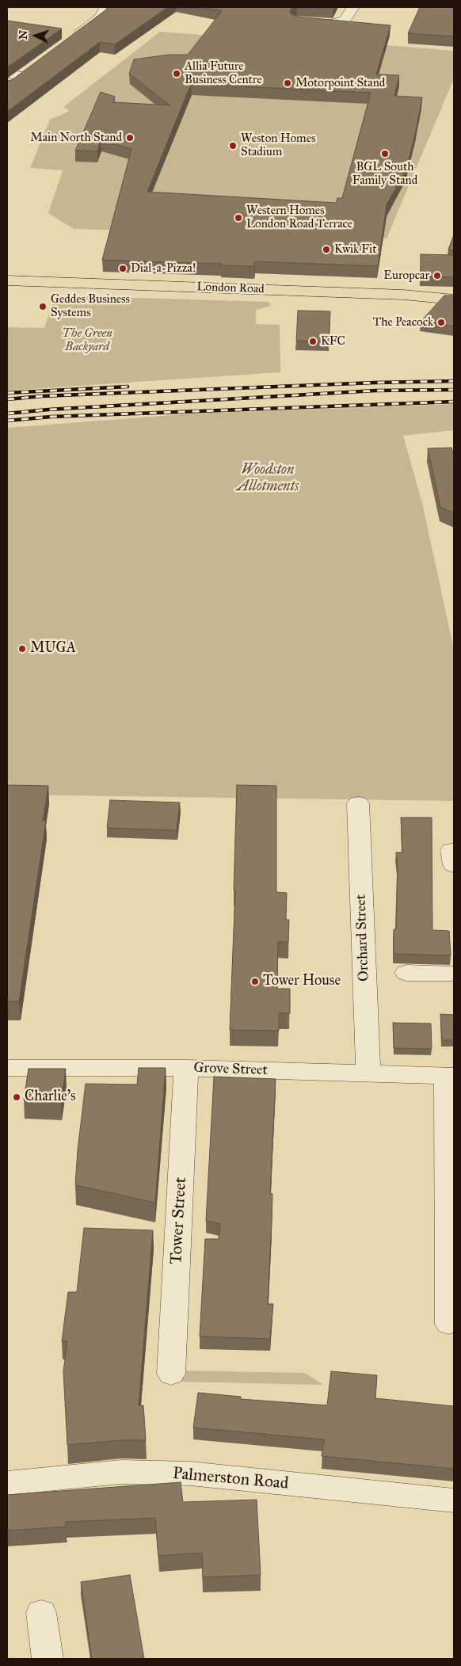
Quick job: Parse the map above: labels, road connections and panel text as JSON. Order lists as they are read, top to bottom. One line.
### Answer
{"streets":{"main road":["London Road"],"street":["Orchard Street","Grove Street","Tower Street","Palmerston Road"]},"crossings":[["Orchard Street","Grove Street"],["Grove Street","Tower Street"]],"parks":["The Green Backyard","Woodston Allotments"],"places":["Allia Future Business Centre","Motorpoint Stand","Main North Stand","Weston Homes Stadium","BGL South Family Stand","Western Homes London Road Terrace","Kwik Fit","Dial-a-Pizza!","Europcar","Geddes Business Systems","The Peacock","KFC","MUGA","Tower House","Charlie’s"],"north":"left"}
